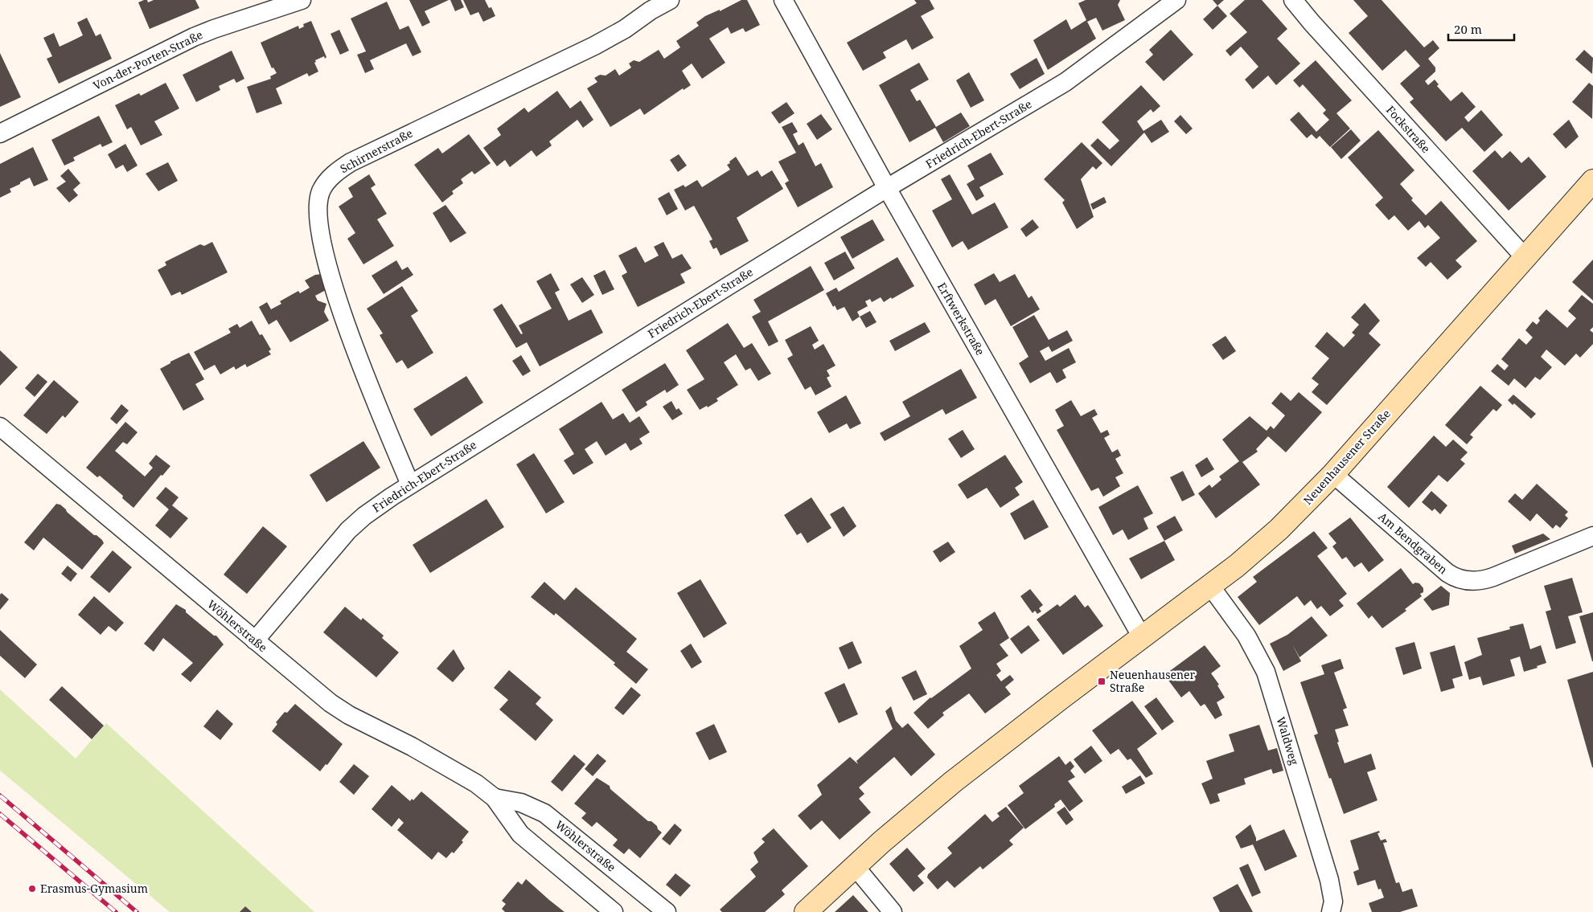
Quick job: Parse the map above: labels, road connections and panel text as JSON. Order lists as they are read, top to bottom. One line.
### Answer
{"streets":{"main road":["Neuenhausener Straße"],"street":["Von-der-Porten-Straße","Fockstraße","Friedrich-Ebert-Straße","Schirnerstraße","Erftwerkstraße","Am Bendgraben","Wöhlerstraße","Waldweg"]},"crossings":[["Fockstraße","Neuenhausener Straße"],["Friedrich-Ebert-Straße","Schirnerstraße"],["Friedrich-Ebert-Straße","Erftwerkstraße"],["Friedrich-Ebert-Straße","Wöhlerstraße"],["Erftwerkstraße","Neuenhausener Straße"],["Neuenhausener Straße","Am Bendgraben"],["Neuenhausener Straße","Waldweg"]],"places":{"transit":["Neuenhausener Straße"],"other":["Erasmus-Gymasium"]},"scale_bar":"20 m"}
